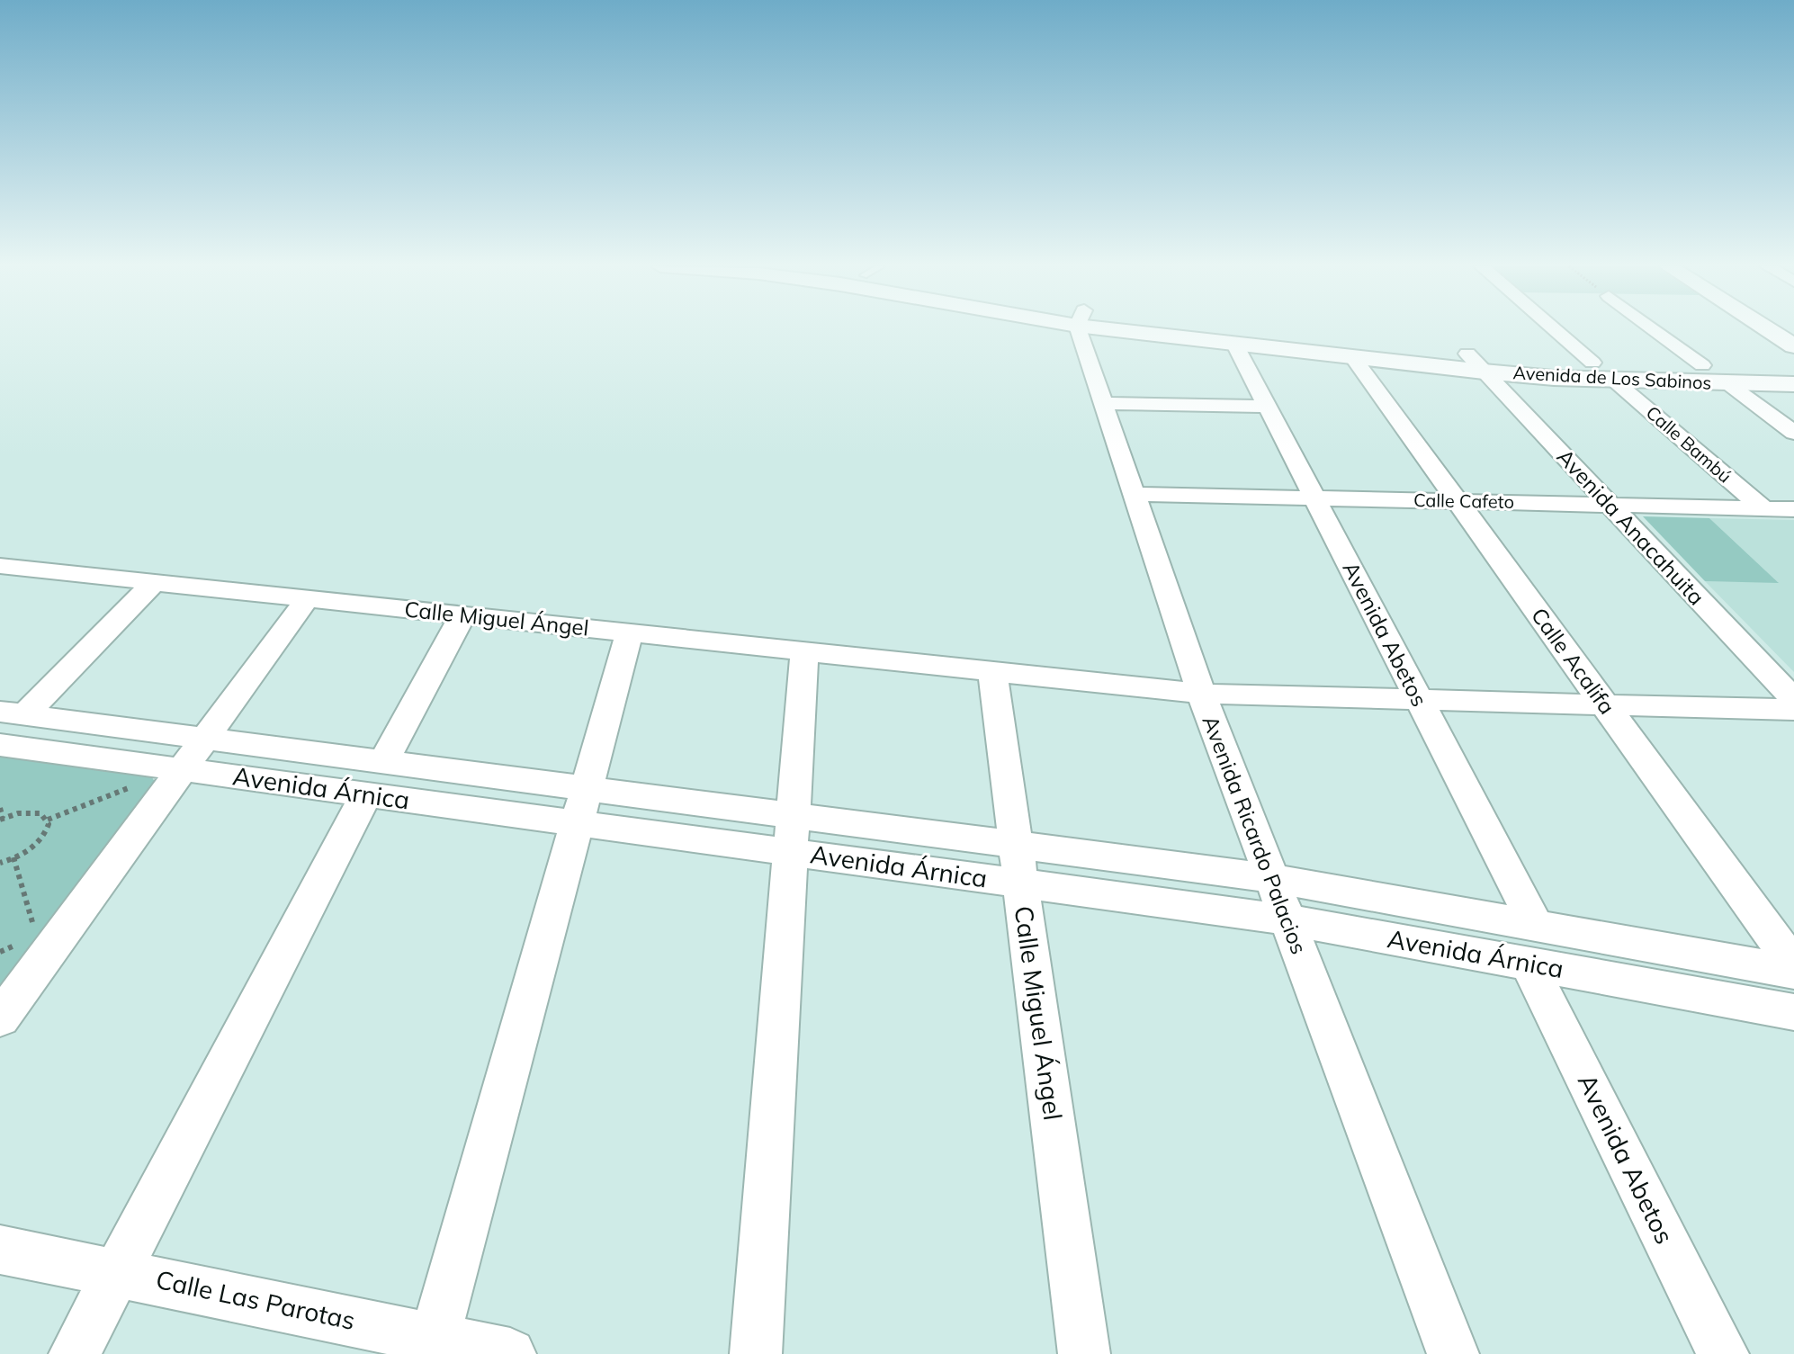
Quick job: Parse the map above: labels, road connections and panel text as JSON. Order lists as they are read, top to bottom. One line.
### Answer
{"streets":{"street":["Avenida de Los Sabinos","Calle Bambú","Calle Cafeto","Avenida Anacahuita","Calle Miguel Ángel","Avenida Abetos","Calle Acalifa","Avenida Árnica","Avenida Ricardo Palacios","Calle Las Parotas"]},"crossings":[["Avenida de Los Sabinos","Calle Bambú"],["Avenida de Los Sabinos","Avenida Anacahuita"],["Avenida de Los Sabinos","Avenida Abetos"],["Avenida de Los Sabinos","Calle Acalifa"],["Calle Bambú","Calle Cafeto"],["Calle Cafeto","Avenida Anacahuita"],["Calle Cafeto","Avenida Abetos"],["Calle Cafeto","Calle Acalifa"],["Calle Cafeto","Avenida Ricardo Palacios"],["Calle Miguel Ángel","Avenida Abetos"],["Calle Miguel Ángel","Calle Acalifa"],["Calle Miguel Ángel","Avenida Árnica"],["Calle Miguel Ángel","Avenida Ricardo Palacios"],["Avenida Abetos","Avenida Árnica"],["Avenida Árnica","Avenida Ricardo Palacios"]]}
